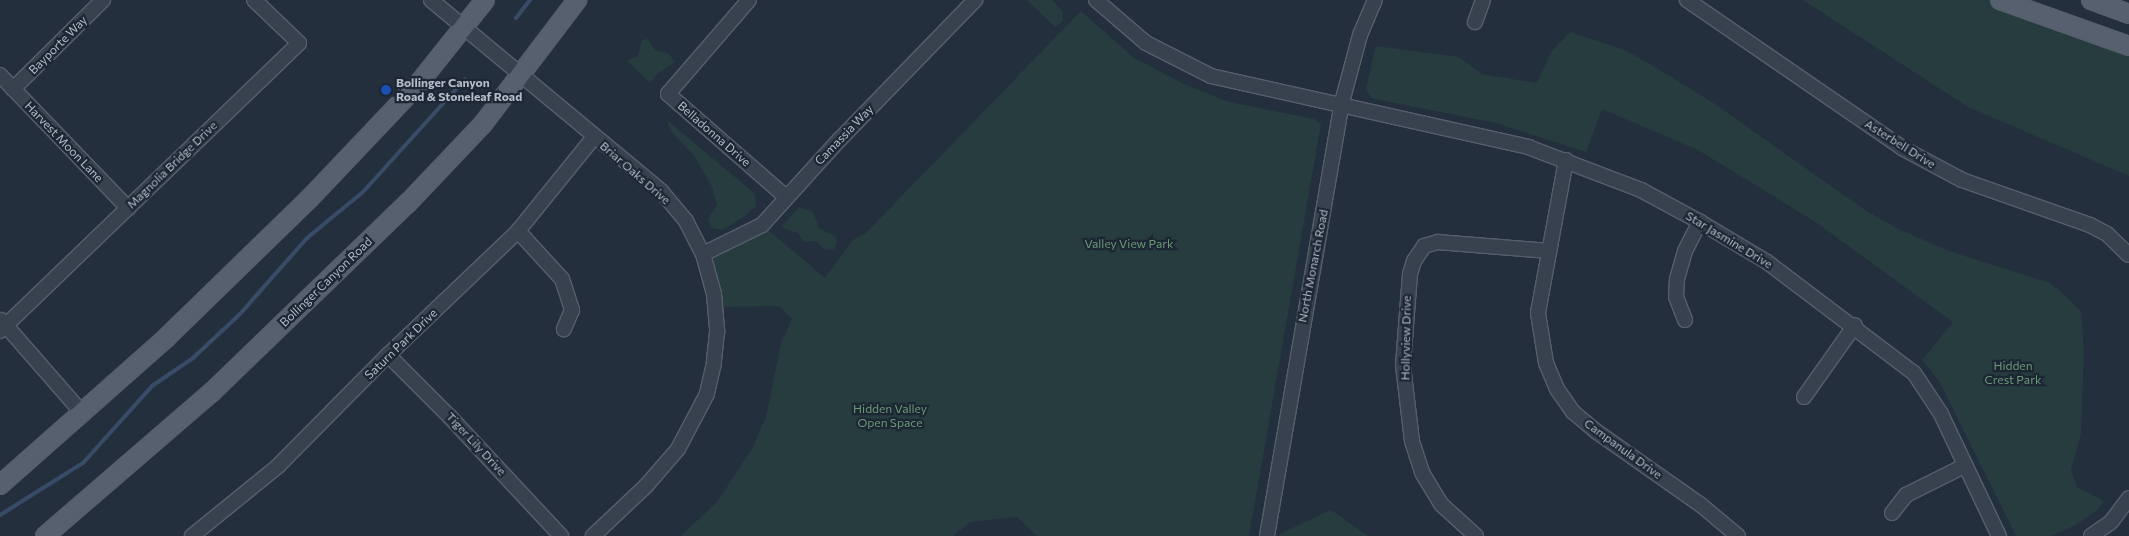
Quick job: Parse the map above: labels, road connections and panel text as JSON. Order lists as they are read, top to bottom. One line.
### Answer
{"streets":{"main road":["Bollinger Canyon Road"],"street":["Bayporte Way","Belladonna Drive","Camassia Way","Harvest Moon Lane","Asterbell Drive","Magnolia Bridge Drive","Briar Oaks Drive","Star Jasmine Drive","North Monarch Road","Hollyview Drive","Saturn Park Drive","Tiger Lily Drive","Campanula Drive"]},"crossings":[["Bayporte Way","Harvest Moon Lane"],["Belladonna Drive","Camassia Way"],["Camassia Way","Briar Oaks Drive"],["Harvest Moon Lane","Magnolia Bridge Drive"],["Briar Oaks Drive","Bollinger Canyon Road"],["Briar Oaks Drive","Saturn Park Drive"],["Star Jasmine Drive","North Monarch Road"],["Star Jasmine Drive","Campanula Drive"],["Hollyview Drive","Campanula Drive"],["Saturn Park Drive","Tiger Lily Drive"]],"parks":["Valley View Park","Hidden Crest Park","Hidden Valley Open Space"],"places":["Bollinger Canyon Road & Stoneleaf Road"]}
